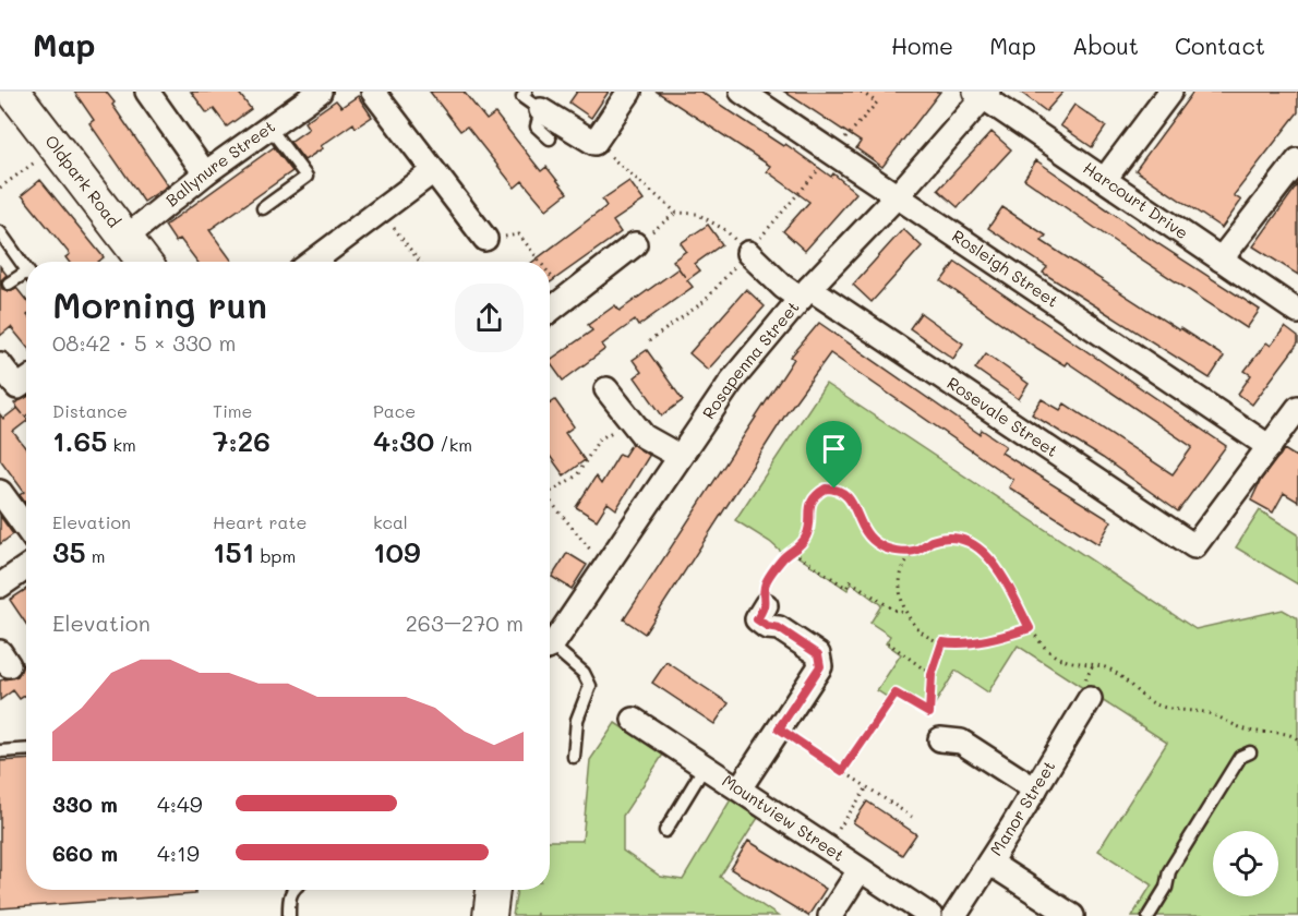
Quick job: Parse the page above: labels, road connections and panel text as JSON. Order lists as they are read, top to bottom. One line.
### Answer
{"streets":{"main road":["Oldpark Road"],"street":["Ballynure Street","Harcourt Drive","Rosleigh Street","Rosapenna Street","Rosevale Street","Manor Street","Mountview Street"]},"crossings":[["Ballynure Street","Oldpark Road"],["Harcourt Drive","Rosapenna Street"],["Rosleigh Street","Rosapenna Street"],["Rosleigh Street","Rosevale Street"],["Rosapenna Street","Rosevale Street"]],"page":{"header":"Map","nav":["Home","Map","About","Contact"],"heading":["Morning run","08:42 · 5 × 330 m"],"stats":[["Distance","1.65 km"],["Time","7:26"],["Pace","4:30 /km"],["Elevation","35 m"],["Heart rate","151 bpm"],["kcal","109"]],"chart":["Elevation","263–270 m"],"list":[{"name":"330 m","note":"4:49"},{"name":"660 m","note":"4:19"}]}}
